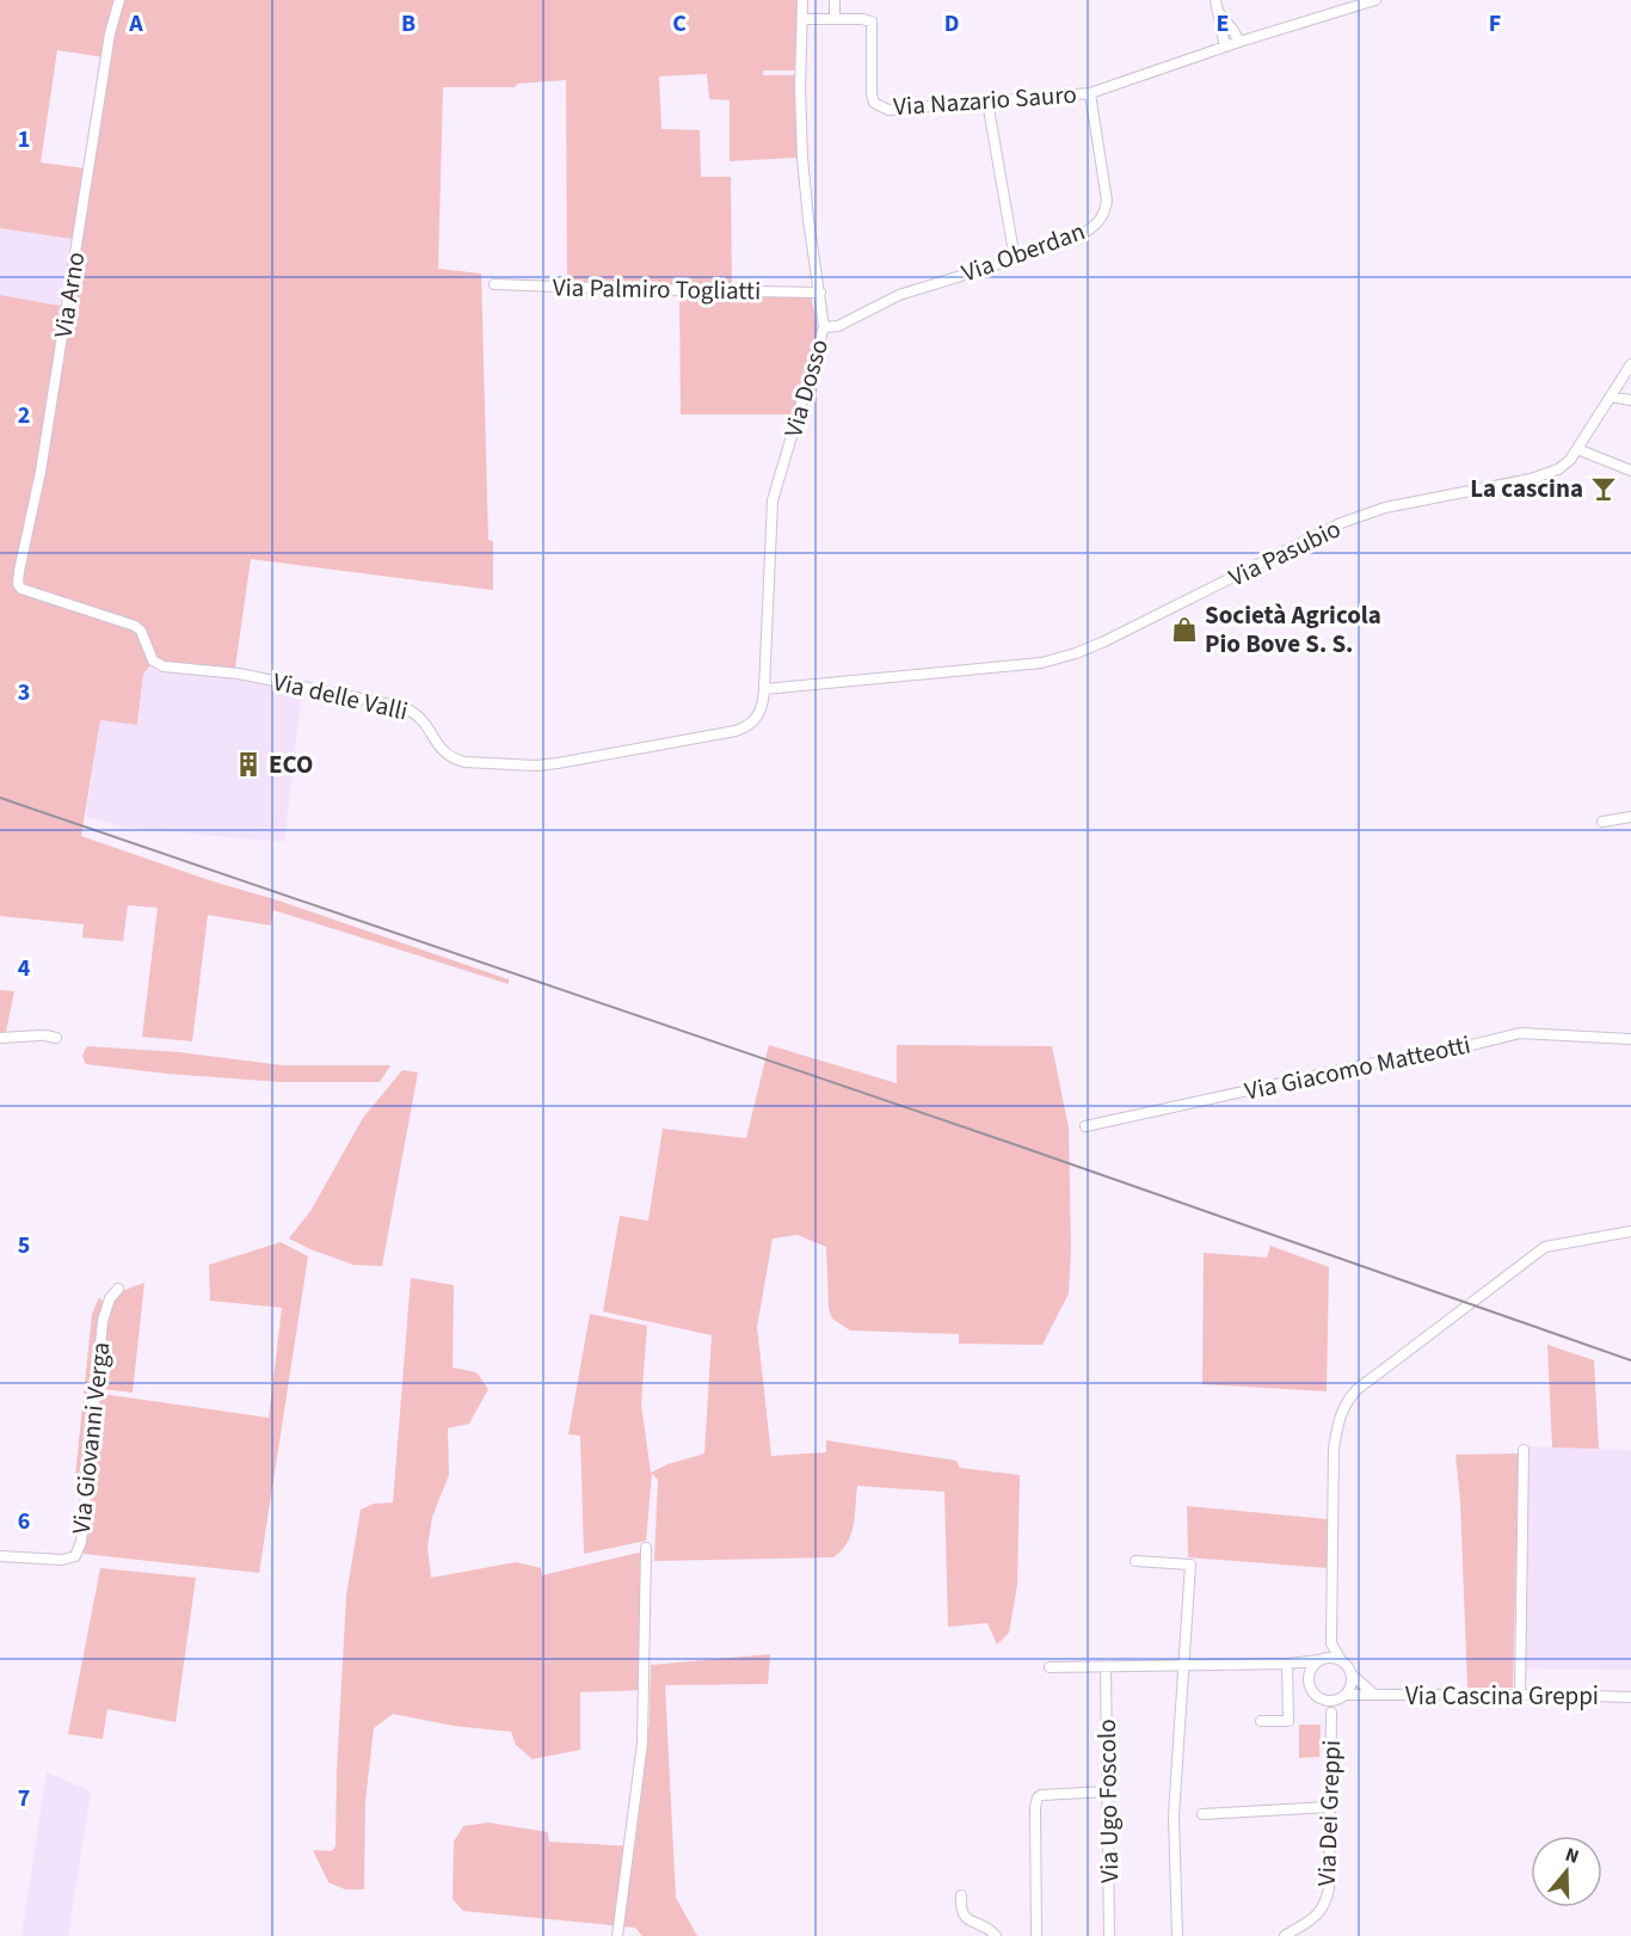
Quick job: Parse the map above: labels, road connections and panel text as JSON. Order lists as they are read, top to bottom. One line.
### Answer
{"streets":{"street":["Via Nazario Sauro","Via Oberdan","Via Palmiro Togliatti","Via Arno","Via Dosso","Via Pasubio","Via delle Valli","Via Giacomo Matteotti","Via Giovanni Verga","Via Cascina Greppi","Via Ugo Foscolo","Via Dei Greppi"]},"crossings":[["Via Nazario Sauro","Via Oberdan"],["Via Nazario Sauro","Via Dosso"],["Via Oberdan","Via Dosso"],["Via Palmiro Togliatti","Via Dosso"],["Via Arno","Via delle Valli"],["Via Dosso","Via Pasubio"],["Via Dosso","Via delle Valli"],["Via Pasubio","Via delle Valli"]],"places":{"bar":["La cascina"],"shop":["Società Agricola Pio Bove S. S."],"building":["ECO"]},"north":"top","grid":{"columns":["A","B","C","D","E","F"],"rows":["1","2","3","4","5","6","7"]}}
